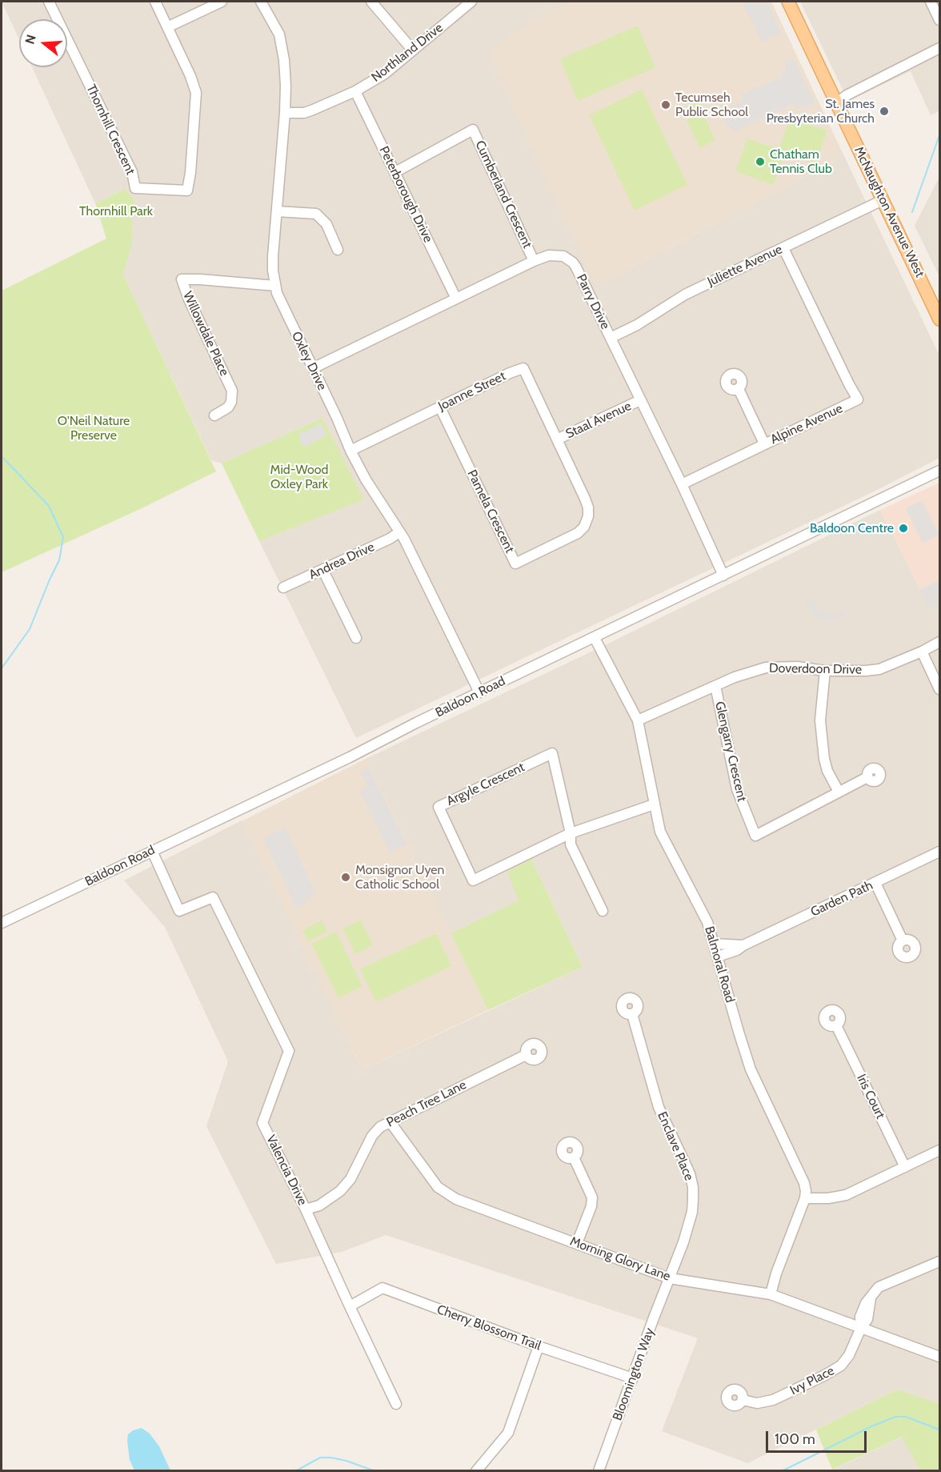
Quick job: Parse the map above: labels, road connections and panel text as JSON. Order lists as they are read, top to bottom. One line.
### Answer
{"streets":{"main road":["McNaughton Avenue West"],"street":["Northland Drive","Thornhill Crescent","Peterborough Drive","Cumberland Crescent","Juliette Avenue","Parry Drive","Willowdale Place","Oxley Drive","Joanne Street","Staal Avenue","Alpine Avenue","Pamela Crescent","Andrea Drive","Doverdoon Drive","Baldoon Road","Glengarry Crescent","Argyle Crescent","Garden Path","Balmoral Road","Iris Court","Peach Tree Lane","Enclave Place","Valencia Drive","Morning Glory Lane","Cherry Blossom Trail","Bloomington Way","Ivy Place"]},"crossings":[["Northland Drive","Peterborough Drive"],["Northland Drive","Oxley Drive"],["Peterborough Drive","Cumberland Crescent"],["Peterborough Drive","Parry Drive"],["Cumberland Crescent","Parry Drive"],["McNaughton Avenue West","Juliette Avenue"],["Juliette Avenue","Parry Drive"],["Juliette Avenue","Alpine Avenue"],["Parry Drive","Oxley Drive"],["Parry Drive","Staal Avenue"],["Parry Drive","Alpine Avenue"],["Parry Drive","Baldoon Road"],["Willowdale Place","Oxley Drive"],["Oxley Drive","Joanne Street"],["Oxley Drive","Andrea Drive"],["Oxley Drive","Baldoon Road"],["Joanne Street","Staal Avenue"],["Joanne Street","Pamela Crescent"],["Staal Avenue","Pamela Crescent"],["Doverdoon Drive","Glengarry Crescent"],["Doverdoon Drive","Balmoral Road"],["Baldoon Road","Balmoral Road"],["Baldoon Road","Valencia Drive"],["Argyle Crescent","Balmoral Road"],["Garden Path","Balmoral Road"],["Peach Tree Lane","Valencia Drive"],["Peach Tree Lane","Morning Glory Lane"],["Enclave Place","Morning Glory Lane"],["Enclave Place","Bloomington Way"],["Valencia Drive","Cherry Blossom Trail"],["Morning Glory Lane","Bloomington Way"],["Morning Glory Lane","Ivy Place"],["Cherry Blossom Trail","Bloomington Way"]],"parks":["Thornhill Park","O'Neil Nature Preserve","Mid-Wood Oxley Park"],"places":["Tecumseh Public School","St. James Presbyterian Church","Chatham Tennis Club","Baldoon Centre","Monsignor Uyen Catholic School"],"scale_bar":"100 m","north":"left"}
